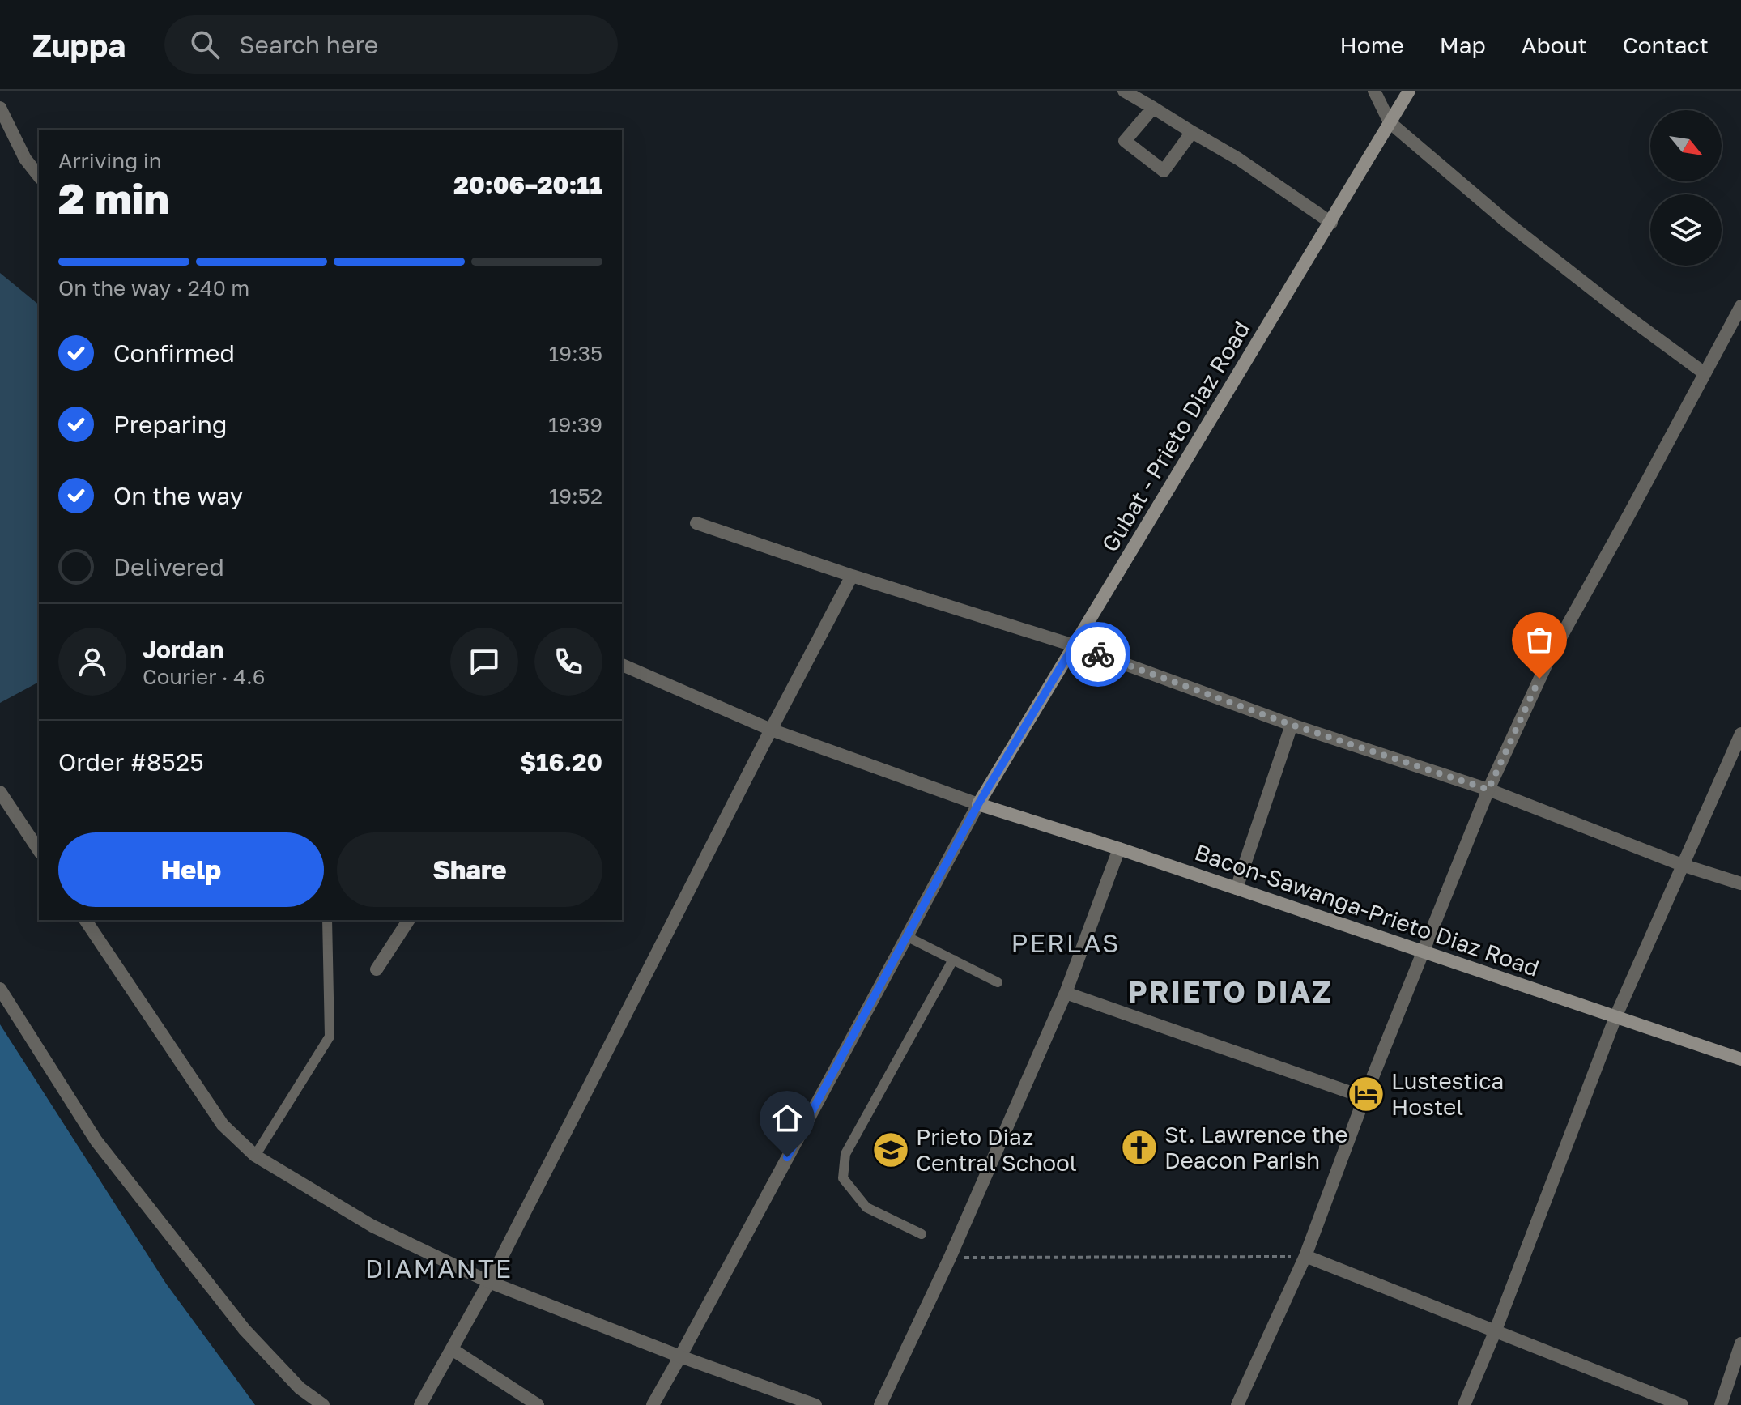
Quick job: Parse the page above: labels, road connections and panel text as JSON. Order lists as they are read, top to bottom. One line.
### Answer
{"streets":{"main road":["Gubat - Prieto Diaz Road","Bacon-Sawanga-Prieto Diaz Road"]},"crossings":[["Gubat - Prieto Diaz Road","Bacon-Sawanga-Prieto Diaz Road"]],"districts":["PERLAS","PRIETO DIAZ","DIAMANTE"],"places":{"hotel":["Lustestica Hostel"],"church":["St. Lawrence the Deacon Parish"],"school or university":["Prieto Diaz Central School"]},"north":"bottom right","page":{"header":"Zuppa","search":"Search here","nav":["Home","Map","About","Contact"],"heading":["2 min","Arriving in","20:06–20:11"],"panel":["Jordan","Courier · 4.6","Order #8525","$16.20"],"bar":"On the way · 240 m","list":[["Confirmed","19:35"],["Preparing","19:39"],["On the way","19:52"],"Delivered"],"buttons":["Help","Share"]}}
